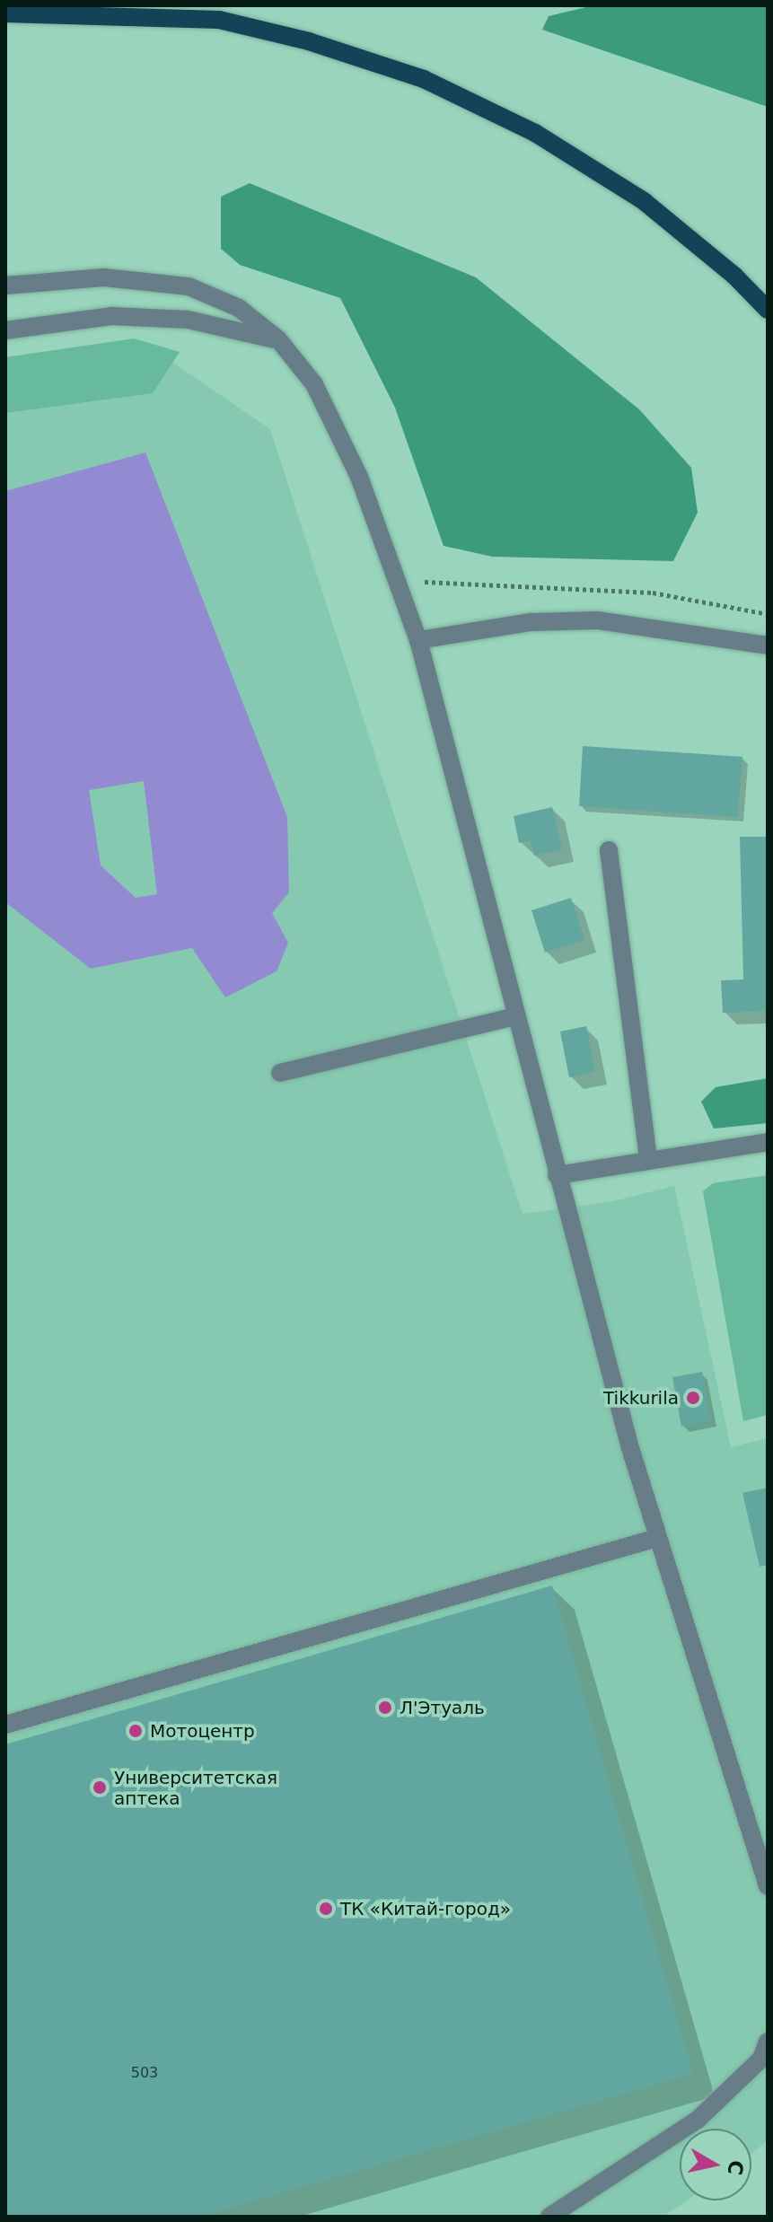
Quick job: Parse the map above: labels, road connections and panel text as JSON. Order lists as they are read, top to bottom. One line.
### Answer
{"places":["Tikkurila","Л'Этуаль","Мотоцентр","Университетская аптека","ТК «Китай-город»"],"house_numbers":["503"],"north":"right"}
